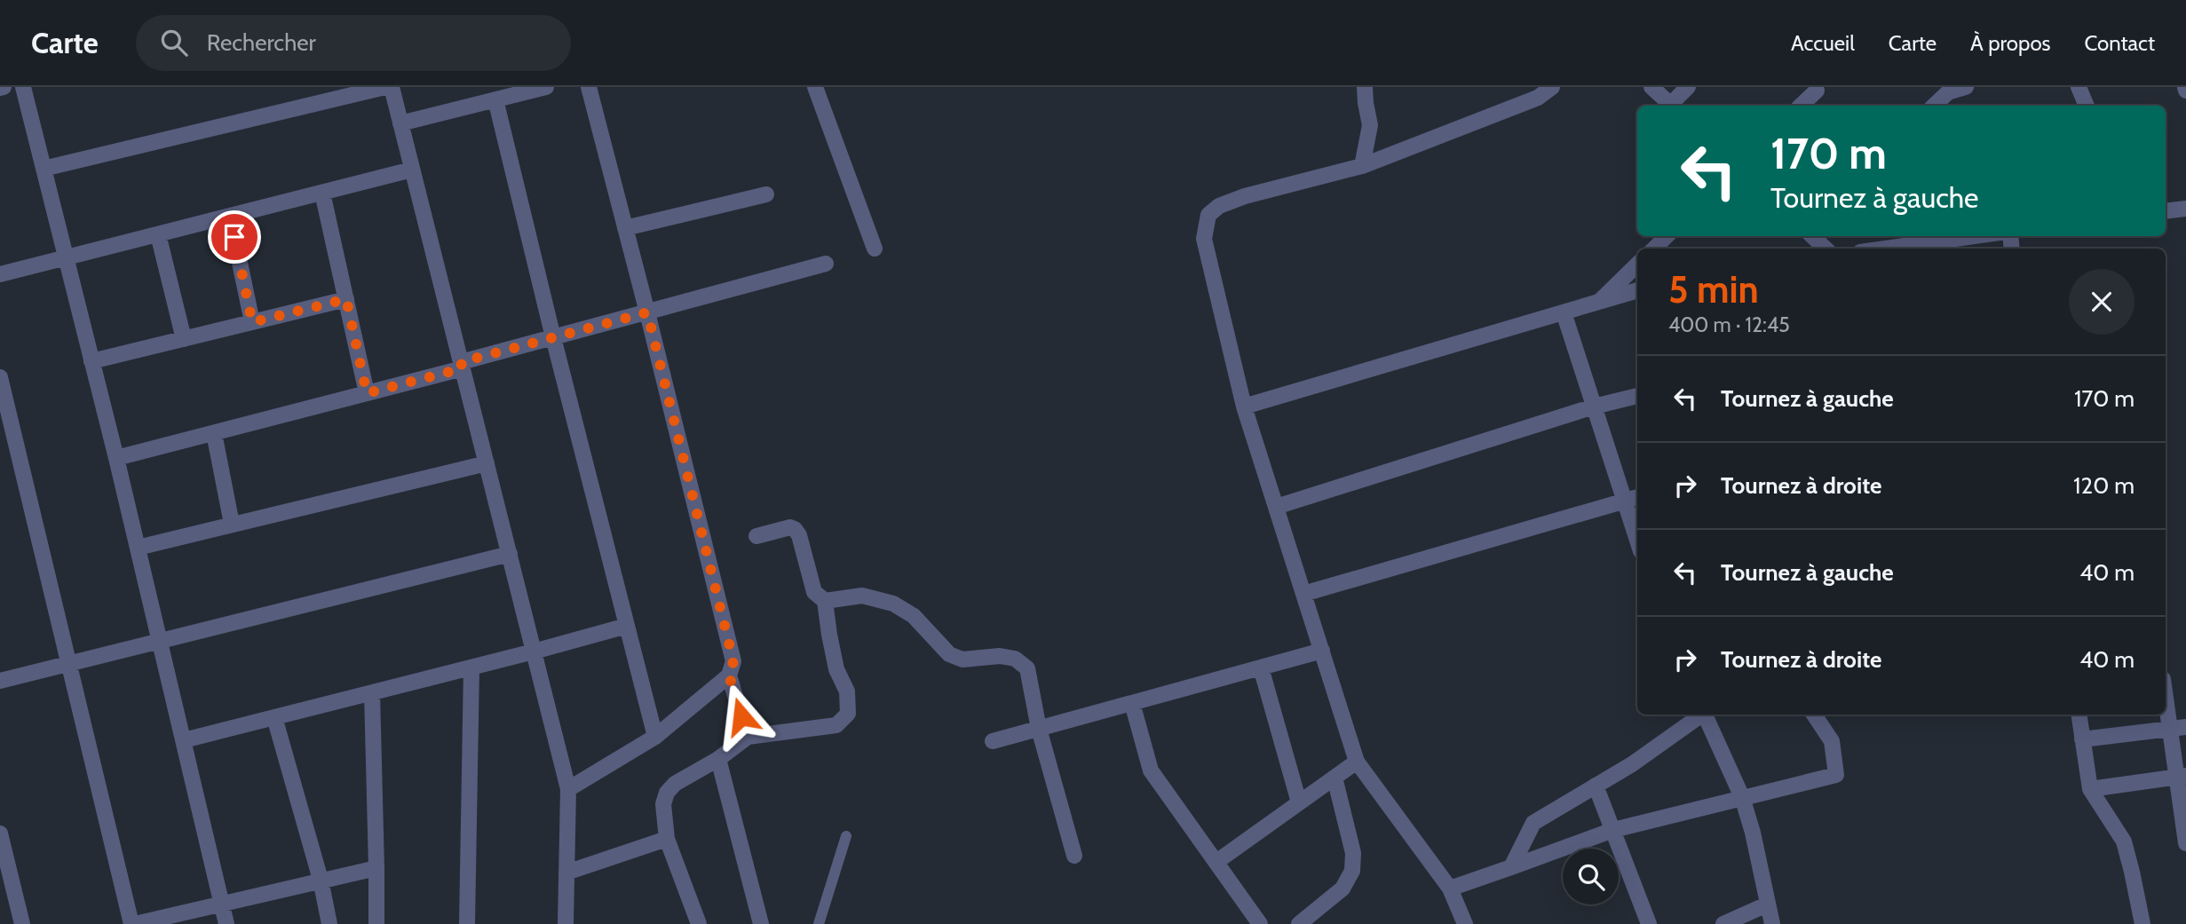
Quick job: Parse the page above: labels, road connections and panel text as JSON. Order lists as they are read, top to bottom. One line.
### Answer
{"page":{"header":"Carte","search":"Rechercher","nav":["Accueil","Carte","À propos","Contact"],"turn":["170 m","Tournez à gauche"],"heading":["5 min","400 m · 12:45"],"list":[{"name":"Tournez à gauche","value":"170 m"},{"name":"Tournez à droite","value":"120 m"},{"name":"Tournez à gauche","value":"40 m"},{"name":"Tournez à droite","value":"40 m"}]}}
